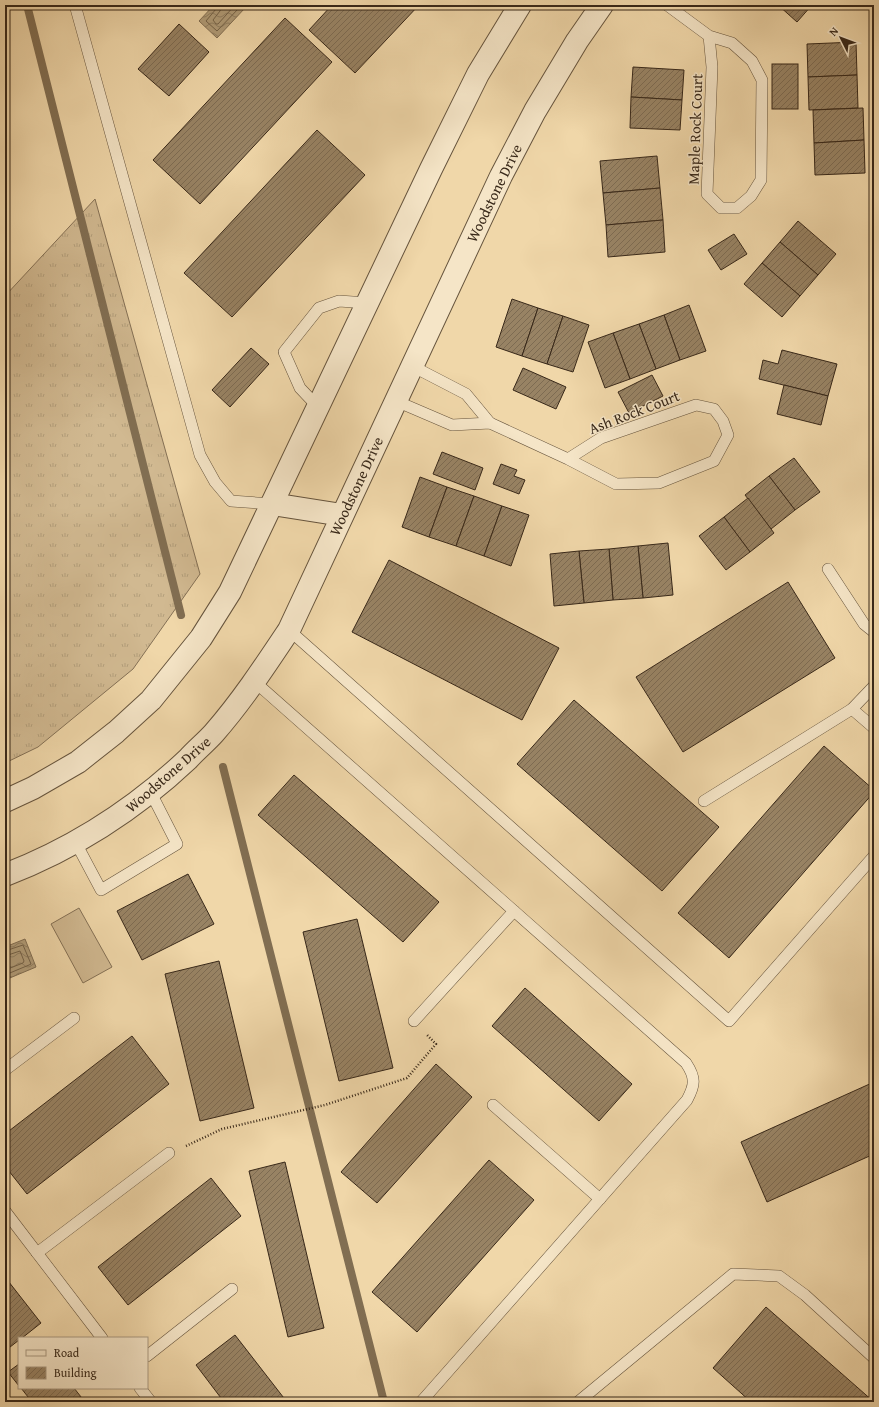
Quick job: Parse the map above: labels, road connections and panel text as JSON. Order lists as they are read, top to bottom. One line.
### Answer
{"streets":{"street":["Woodstone Drive"],"lane":["Maple Rock Court","Ash Rock Court"]},"crossings":[["Woodstone Drive","Ash Rock Court"]],"legend":["Road","Building"],"north":"top left"}
